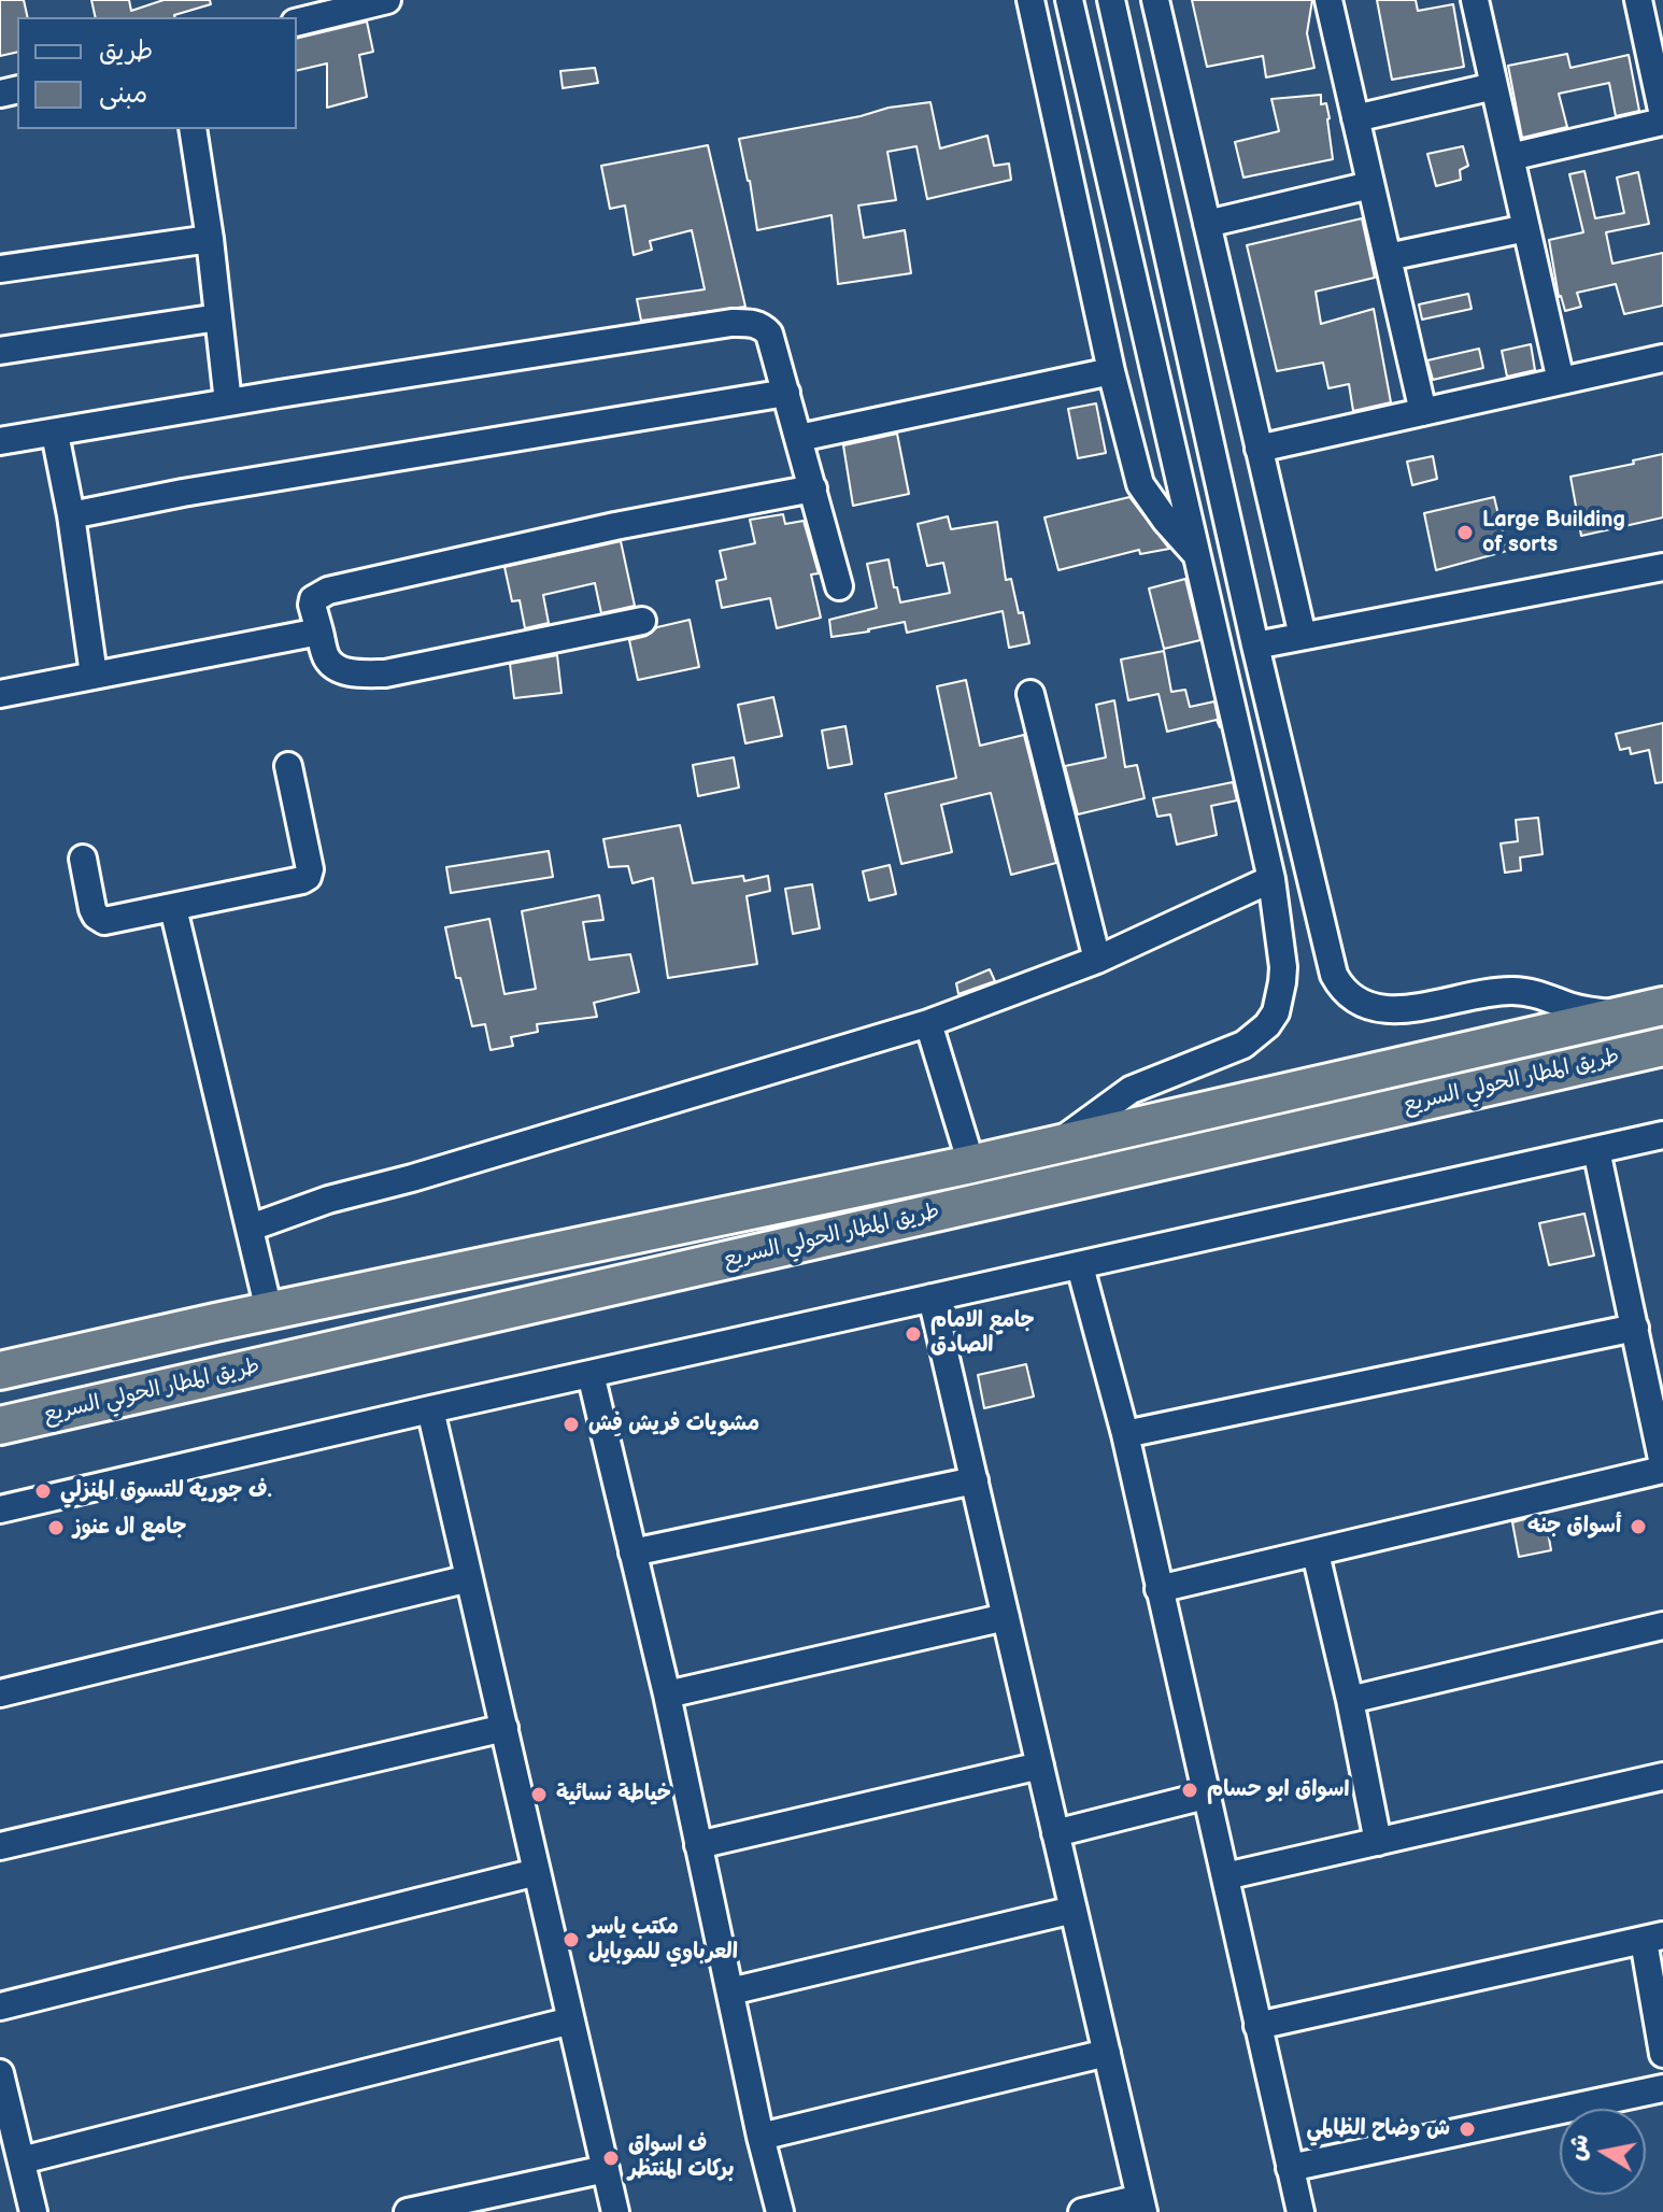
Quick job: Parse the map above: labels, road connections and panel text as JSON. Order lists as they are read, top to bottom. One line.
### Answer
{"streets":{"highway":["طريق المطار الحولي السريع"]},"places":["Large Building of sorts","جامع الامام الصادق","مشويات فريش فِش","ف جوريه للتسوق المنزلي.","أسواق جنه","جامع ال عنوز","اسواق ابو حسام","خياطة نسائية","مكتب ياسر العرباوي للموبايل","ش وضاح الظالمي","ف اسواق بركات المنتظر"],"legend":["طريق","مبنى"],"north":"left"}
